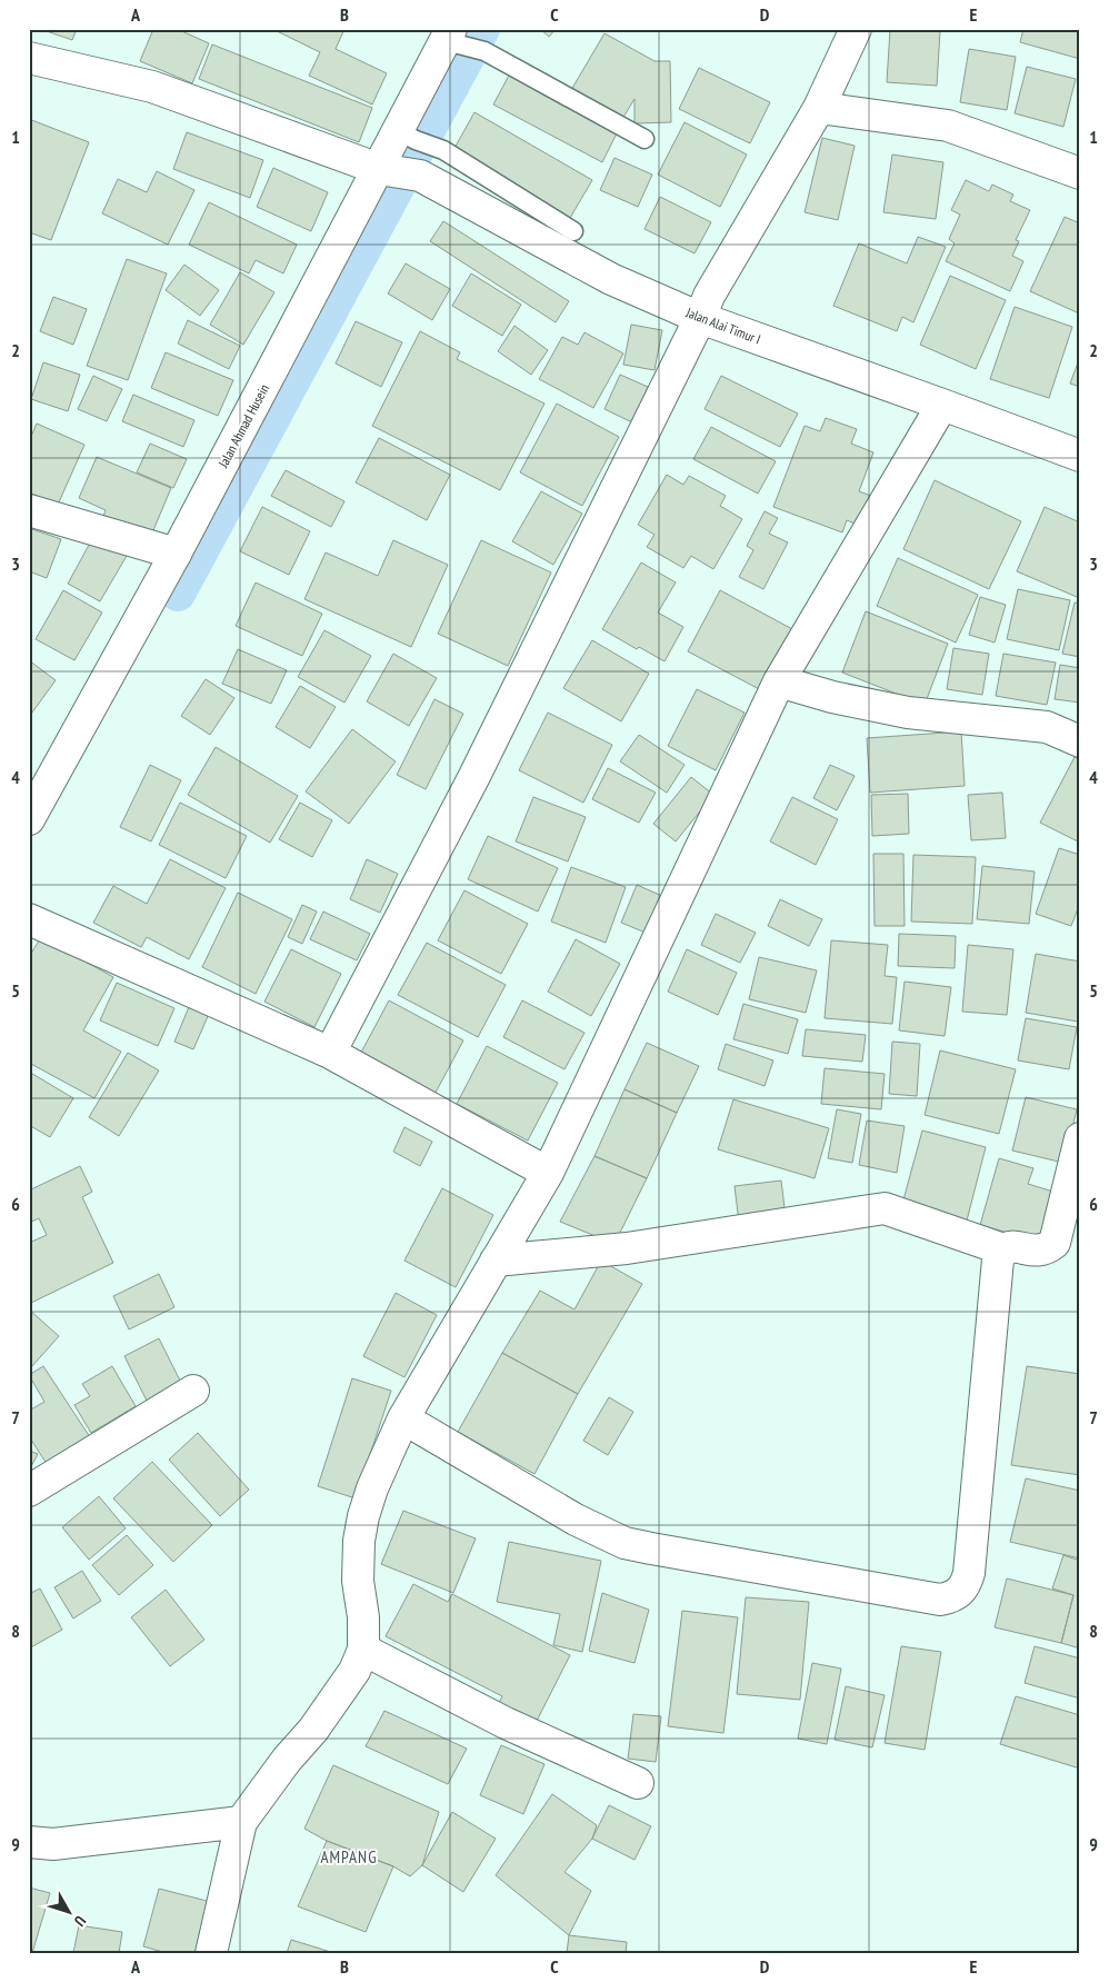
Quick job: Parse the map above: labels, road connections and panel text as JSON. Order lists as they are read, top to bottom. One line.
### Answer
{"streets":{"street":["Jalan Alai Timur I","Jalan Ahmad Husein"]},"crossings":[["Jalan Alai Timur I","Jalan Ahmad Husein"]],"districts":["AMPANG"],"north":"bottom right","grid":{"columns":["A","B","C","D","E"],"rows":["1","2","3","4","5","6","7","8","9"]}}
